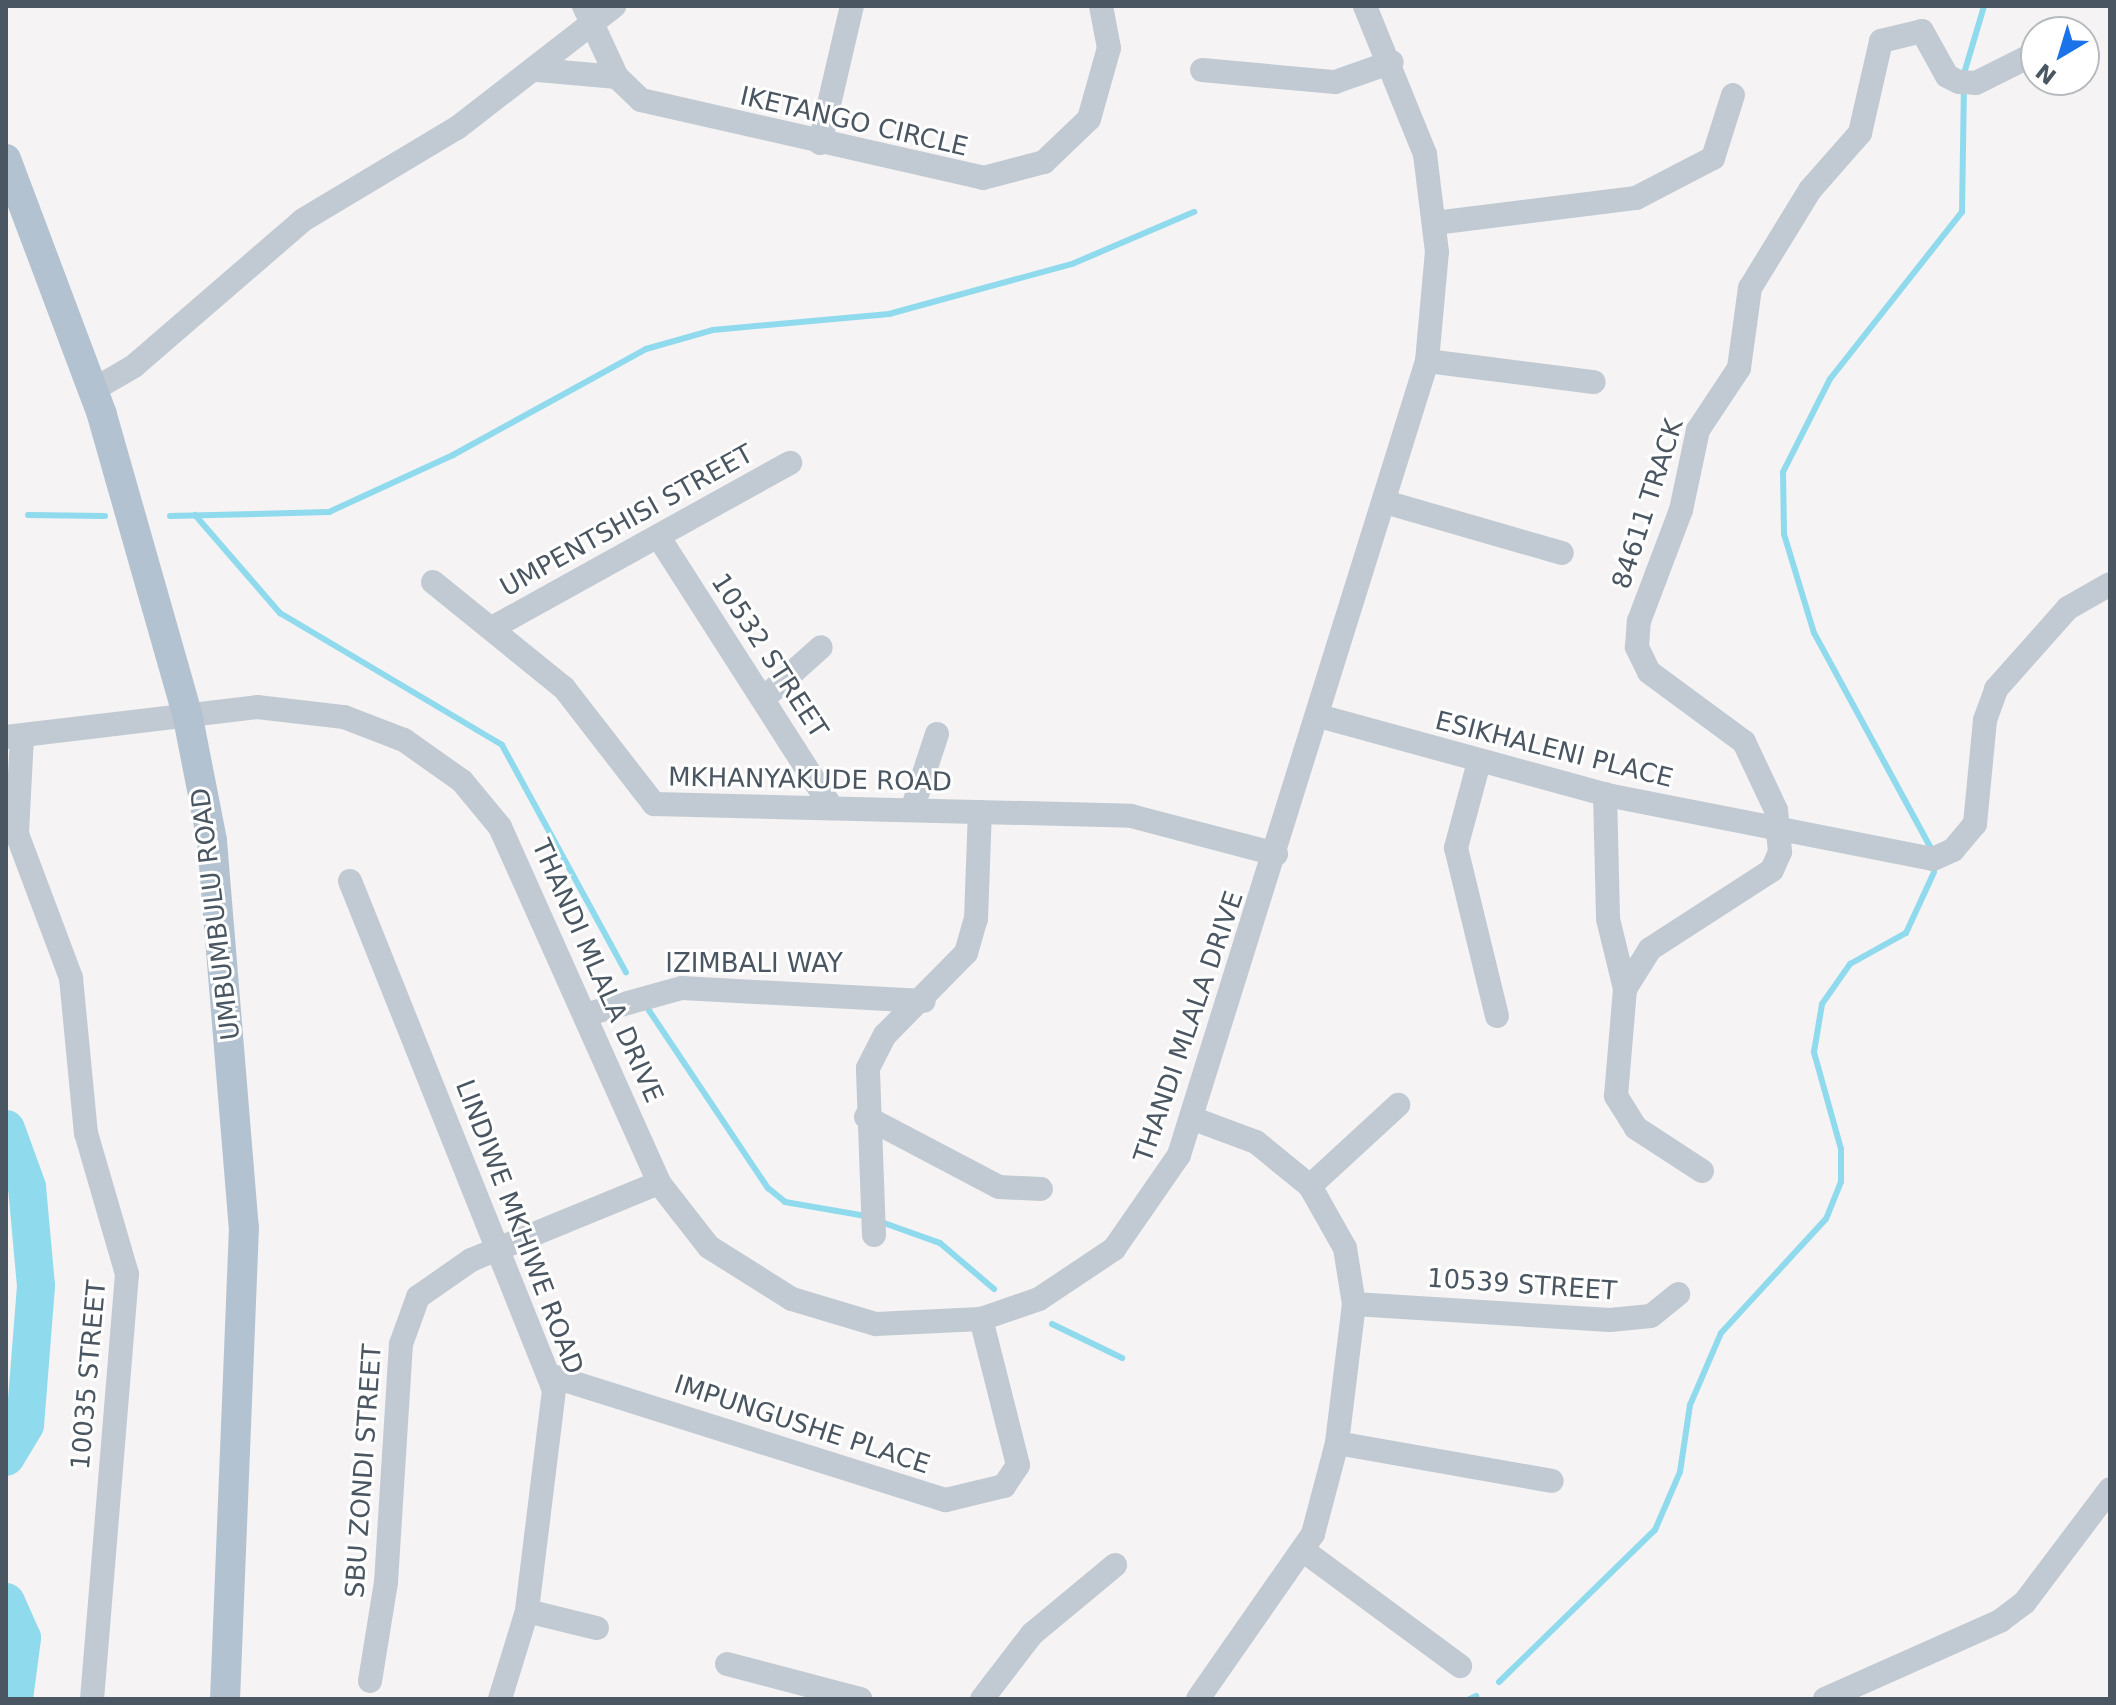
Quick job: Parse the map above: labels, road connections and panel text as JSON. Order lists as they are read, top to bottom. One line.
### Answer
{"streets":{"main road":["UMBUMBULU ROAD"],"street":["IKETANGO CIRCLE","84611 TRACK","UMPENTSHISI STREET","10532 STREET","ESIKHALENI PLACE","MKHANYAKUDE ROAD","IZIMBALI WAY","THANDI MLALA DRIVE","LINDIWE MKHIWE ROAD","10539 STREET","10035 STREET","IMPUNGUSHE PLACE","SBU ZONDI STREET"]},"crossings":[["84611 TRACK","ESIKHALENI PLACE"],["UMPENTSHISI STREET","10532 STREET"],["UMPENTSHISI STREET","MKHANYAKUDE ROAD"],["10532 STREET","MKHANYAKUDE ROAD"],["ESIKHALENI PLACE","THANDI MLALA DRIVE"],["MKHANYAKUDE ROAD","THANDI MLALA DRIVE"],["UMBUMBULU ROAD","THANDI MLALA DRIVE"],["IZIMBALI WAY","THANDI MLALA DRIVE"],["THANDI MLALA DRIVE","10035 STREET"],["THANDI MLALA DRIVE","IMPUNGUSHE PLACE"],["THANDI MLALA DRIVE","SBU ZONDI STREET"],["LINDIWE MKHIWE ROAD","IMPUNGUSHE PLACE"],["LINDIWE MKHIWE ROAD","SBU ZONDI STREET"]],"north":"bottom left"}
